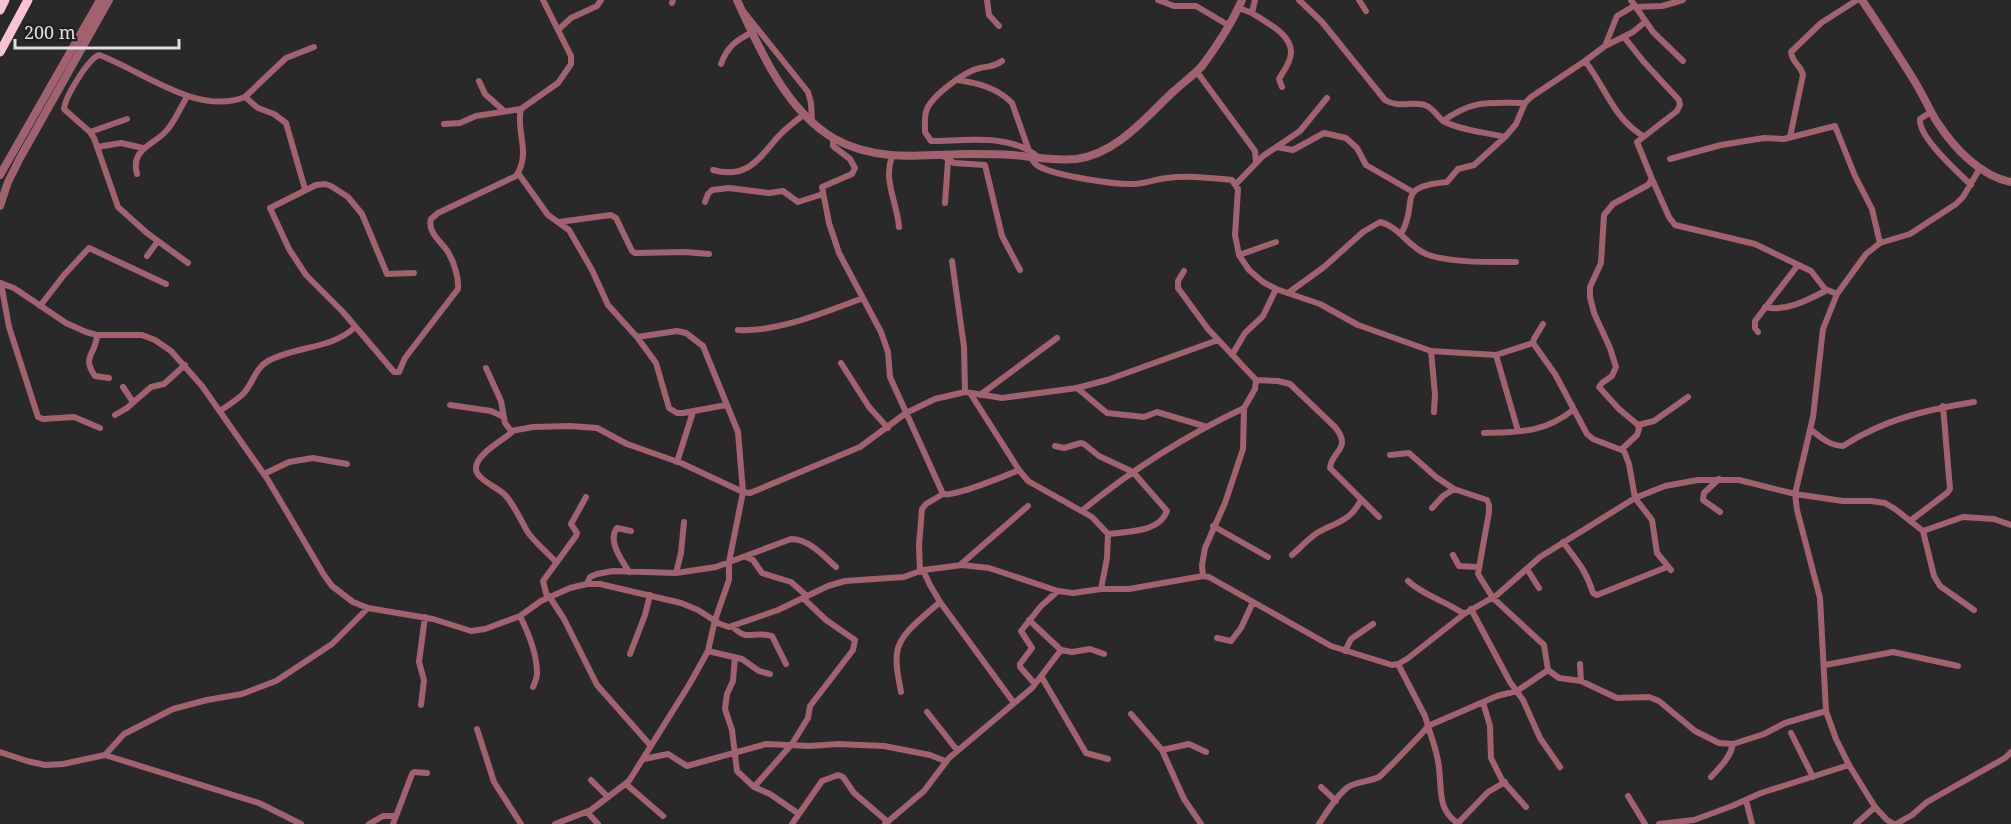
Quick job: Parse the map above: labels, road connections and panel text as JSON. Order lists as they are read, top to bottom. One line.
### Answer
{"scale_bar":"200 m"}
